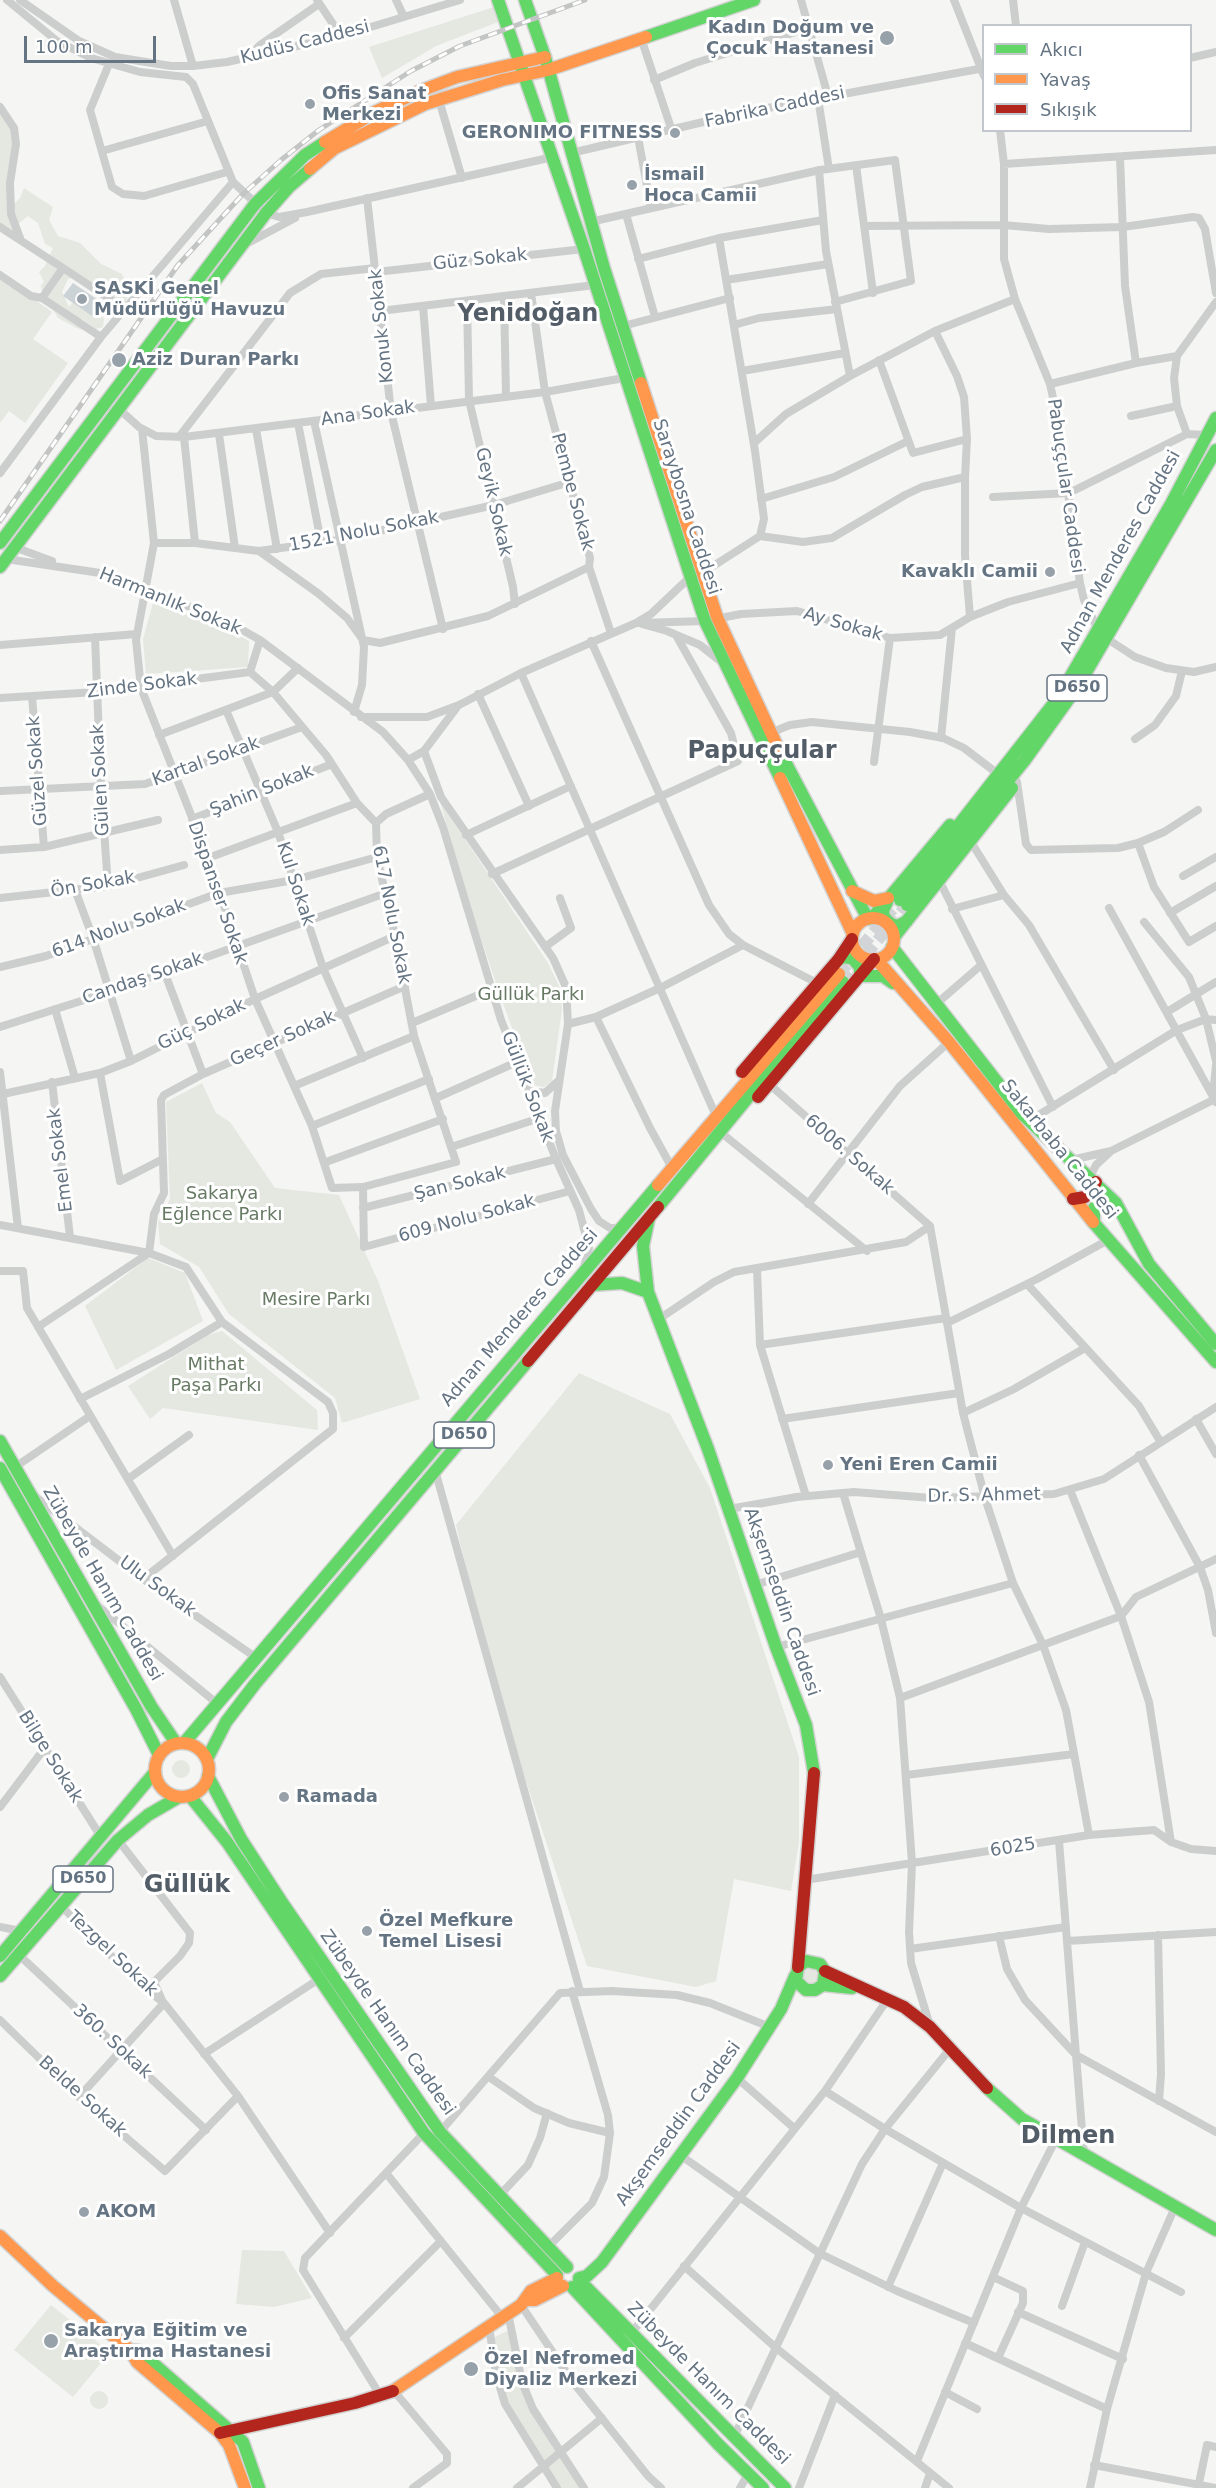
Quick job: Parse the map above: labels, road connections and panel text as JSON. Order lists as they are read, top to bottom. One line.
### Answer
{"streets":{"main road":["Saraybosna Caddesi","Adnan Menderes Caddesi","D650","Sakarbaba Caddesi","Zübeyde Hanım Caddesi","Akşemseddin Caddesi"],"street":["Kudüs Caddesi","Fabrika Caddesi","Güz Sokak","Konuk Sokak","Ana Sokak","Pabuççular Caddesi","Pembe Sokak","Geyik Sokak","1521 Nolu Sokak","Harmanlık Sokak","Ay Sokak","Zinde Sokak","Kartal Sokak","Güzel Sokak","Gülen Sokak","Şahin Sokak","Kul Sokak","Ön Sokak","Dispanser Sokak","617 Nolu Sokak","614 Nolu Sokak","Candaş Sokak","Güç Sokak","Geçer Sokak","Güllük Sokak","6006. Sokak","Emel Sokak","Şan Sokak","609 Nolu Sokak","Dr. S. Ahmet","Ulu Sokak","Bilge Sokak","6025","Tezgel Sokak","360. Sokak","Belde Sokak"]},"crossings":[["Fabrika Caddesi","Saraybosna Caddesi"],["Güz Sokak","Konuk Sokak"],["Güz Sokak","Ana Sokak"],["Güz Sokak","Saraybosna Caddesi"],["Konuk Sokak","Ana Sokak"],["Konuk Sokak","Pembe Sokak"],["Konuk Sokak","1521 Nolu Sokak"],["Ana Sokak","Pembe Sokak"],["Ana Sokak","Geyik Sokak"],["Ana Sokak","Saraybosna Caddesi"],["Ana Sokak","Dispanser Sokak"],["Pabuççular Caddesi","Adnan Menderes Caddesi"],["Pabuççular Caddesi","Ay Sokak"],["Pembe Sokak","Geyik Sokak"],["Pembe Sokak","1521 Nolu Sokak"],["Geyik Sokak","1521 Nolu Sokak"],["Saraybosna Caddesi","Ay Sokak"],["Saraybosna Caddesi","Sakarbaba Caddesi"],["1521 Nolu Sokak","Dispanser Sokak"],["Adnan Menderes Caddesi","D650"],["Adnan Menderes Caddesi","Güllük Sokak"],["Adnan Menderes Caddesi","Zübeyde Hanım Caddesi"],["Adnan Menderes Caddesi","Ulu Sokak"],["Adnan Menderes Caddesi","Akşemseddin Caddesi"],["Harmanlık Sokak","Dispanser Sokak"],["Harmanlık Sokak","Güllük Sokak"],["Zinde Sokak","Güzel Sokak"],["Zinde Sokak","Gülen Sokak"],["Zinde Sokak","Dispanser Sokak"],["Zinde Sokak","617 Nolu Sokak"],["D650","Zübeyde Hanım Caddesi"],["D650","Tezgel Sokak"],["D650","360. Sokak"],["Kartal Sokak","Güzel Sokak"],["Kartal Sokak","Gülen Sokak"],["Kartal Sokak","Kul Sokak"],["Kartal Sokak","Dispanser Sokak"],["Kartal Sokak","617 Nolu Sokak"],["Gülen Sokak","Ön Sokak"],["Şahin Sokak","Kul Sokak"],["Şahin Sokak","Dispanser Sokak"],["Şahin Sokak","617 Nolu Sokak"],["Kul Sokak","614 Nolu Sokak"],["Kul Sokak","Candaş Sokak"],["Kul Sokak","Güç Sokak"],["Kul Sokak","Geçer Sokak"],["Dispanser Sokak","617 Nolu Sokak"],["Dispanser Sokak","614 Nolu Sokak"],["Dispanser Sokak","Candaş Sokak"],["Dispanser Sokak","Güç Sokak"],["Dispanser Sokak","Geçer Sokak"],["617 Nolu Sokak","614 Nolu Sokak"],["617 Nolu Sokak","Candaş Sokak"],["617 Nolu Sokak","Güç Sokak"],["617 Nolu Sokak","Geçer Sokak"],["Güç Sokak","Emel Sokak"],["Güllük Sokak","Şan Sokak"],["Güllük Sokak","609 Nolu Sokak"],["Şan Sokak","609 Nolu Sokak"],["Dr. S. Ahmet","Akşemseddin Caddesi"],["Zübeyde Hanım Caddesi","Ulu Sokak"],["Zübeyde Hanım Caddesi","Akşemseddin Caddesi"],["Akşemseddin Caddesi","6025"],["360. Sokak","Belde Sokak"]],"districts":["Yenidoğan","Papuççular","Güllük","Dilmen"],"parks":["Güllük Parkı","Sakarya Eğlence Parkı","Mesire Parkı","Mithat Paşa Parkı"],"places":["Kadın Doğum ve Çocuk Hastanesi","Ofis Sanat Merkezi","GERONIMO FITNESS","İsmail Hoca Camii","SASKİ Genel Müdürlüğü Havuzu","Aziz Duran Parkı","Kavaklı Camii","Yeni Eren Camii","Ramada","Özel Mefkure Temel Lisesi","AKOM","Sakarya Eğitim ve Araştırma Hastanesi","Özel Nefromed Diyaliz Merkezi"],"legend":["Akıcı","Yavaş","Sıkışık"],"scale_bar":"100 m"}
